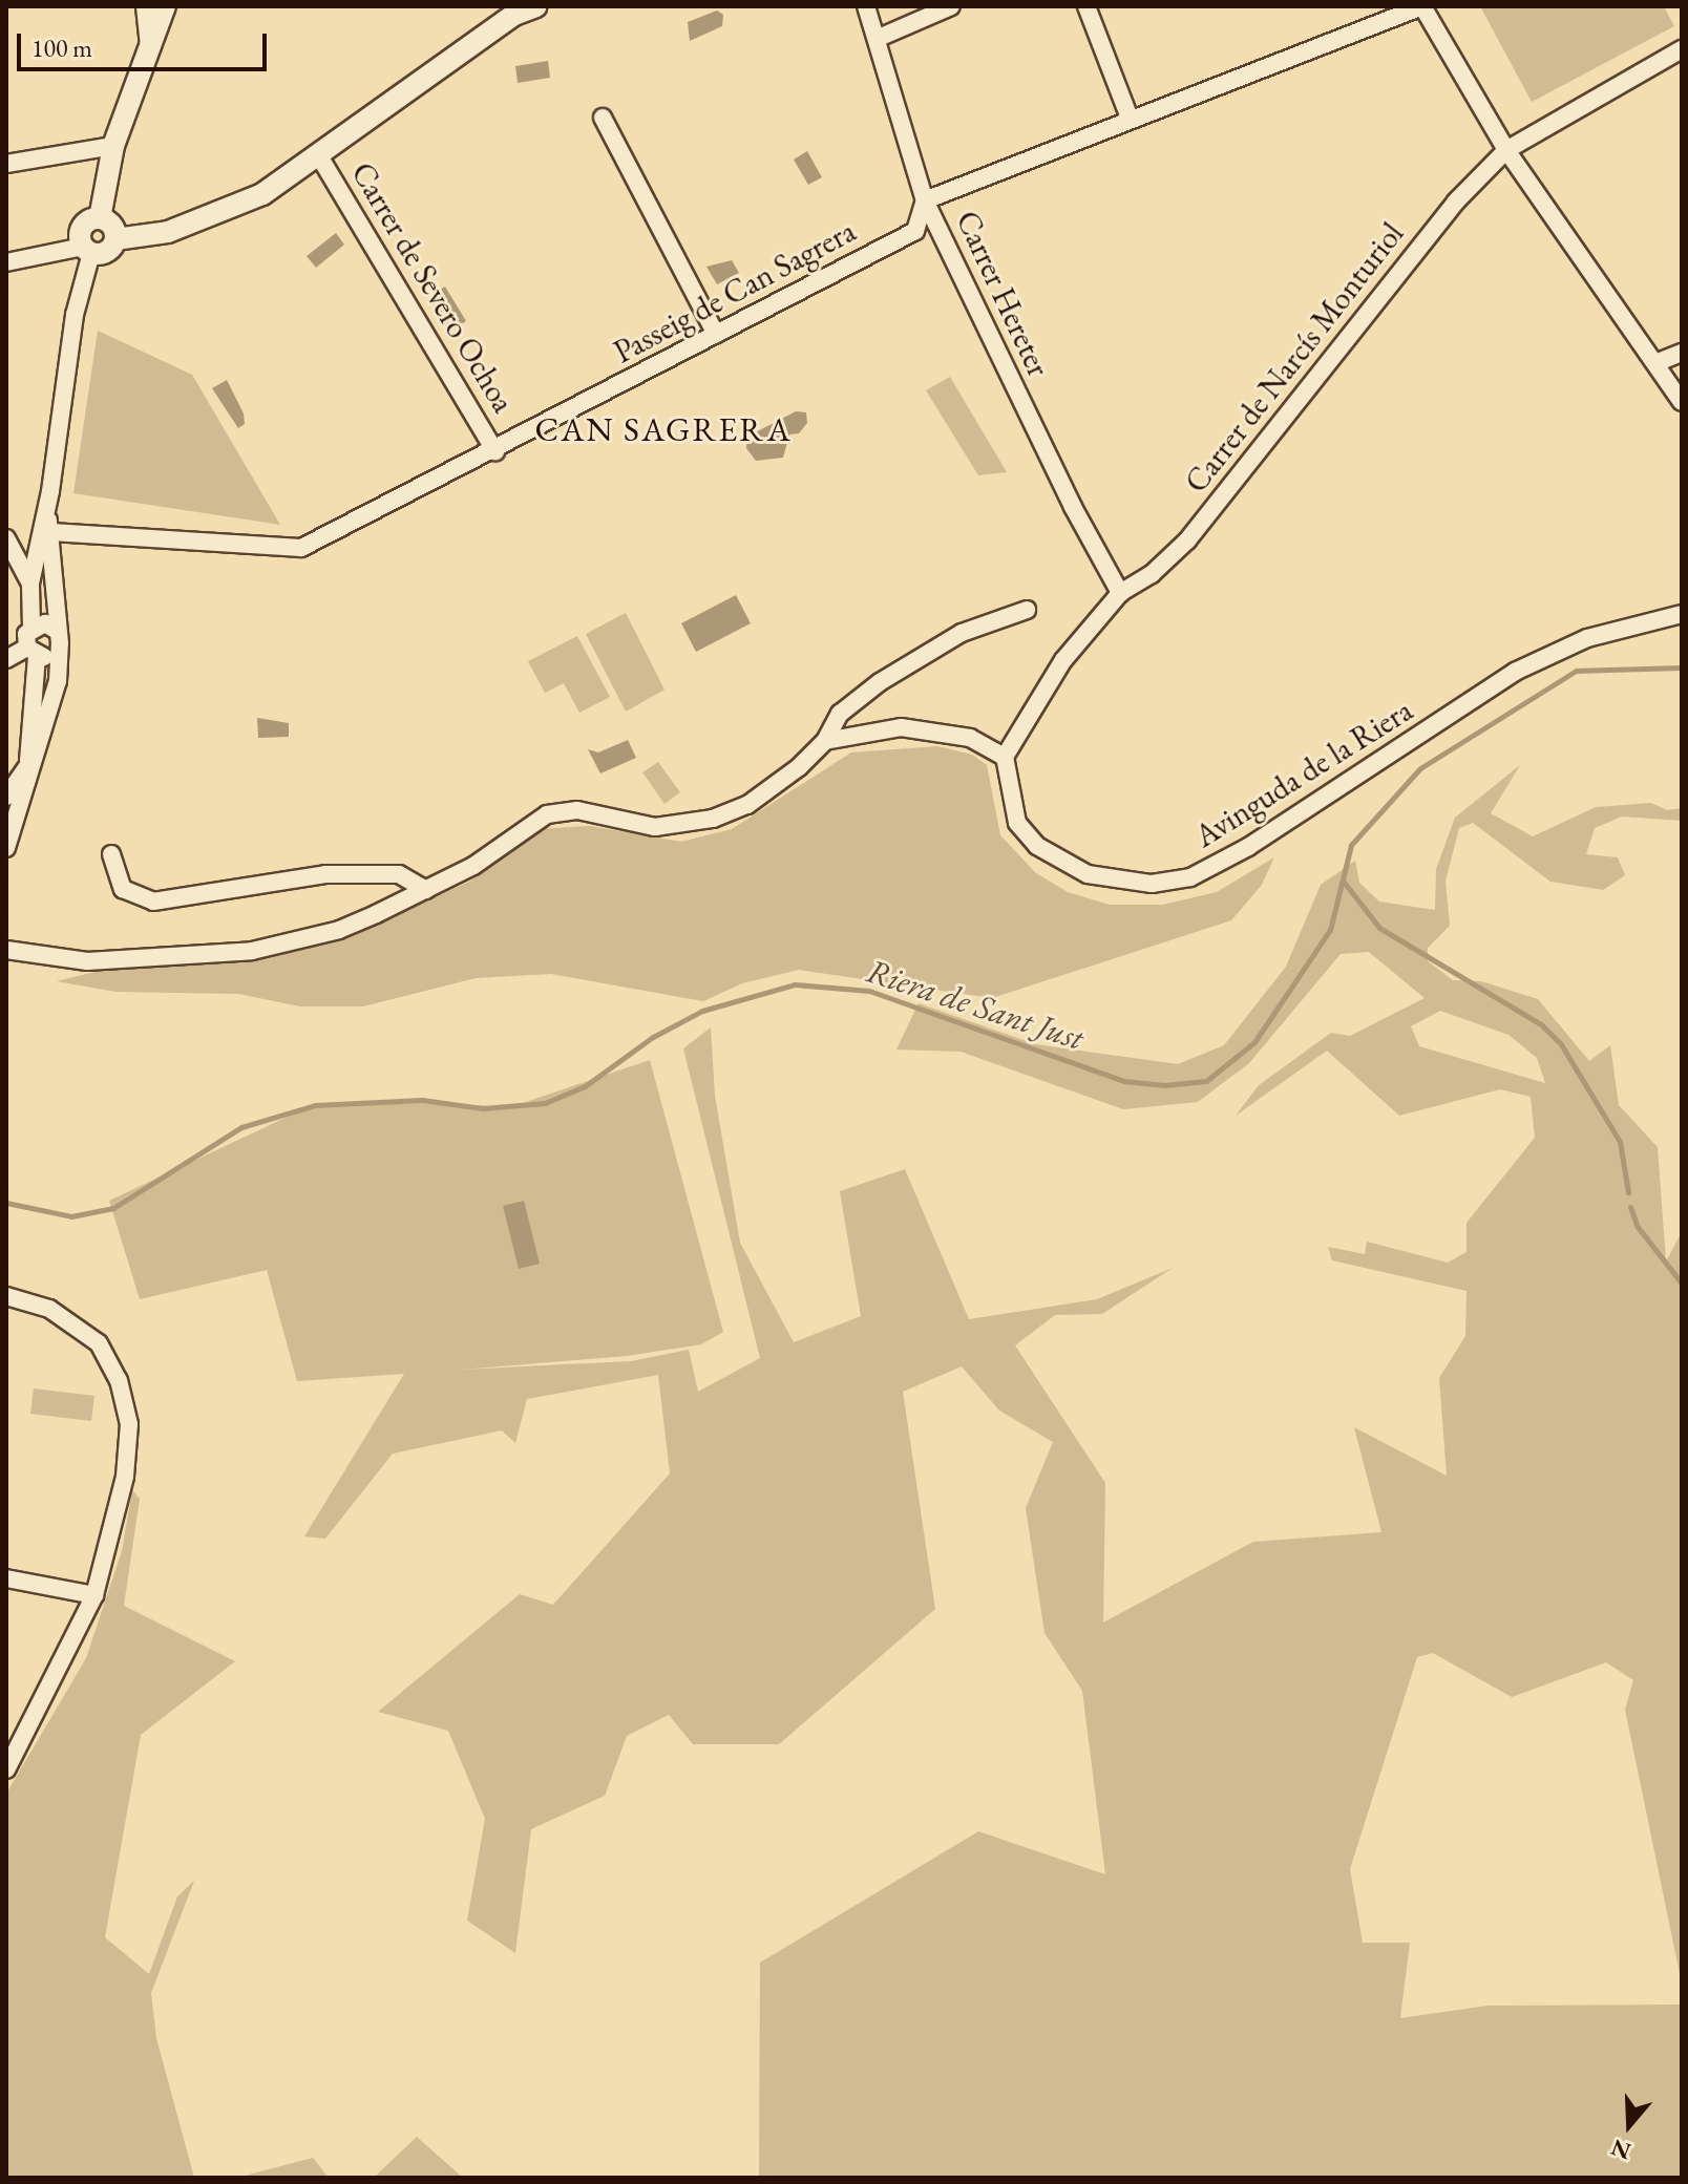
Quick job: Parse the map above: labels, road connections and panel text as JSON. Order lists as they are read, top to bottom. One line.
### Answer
{"streets":{"street":["Carrer de Severo Ochoa","Passeig de Can Sagrera","Carrer Hereter","Carrer de Narcís Monturiol","Avinguda de la Riera"]},"crossings":[["Carrer de Severo Ochoa","Passeig de Can Sagrera"],["Passeig de Can Sagrera","Carrer Hereter"],["Carrer Hereter","Carrer de Narcís Monturiol"],["Carrer de Narcís Monturiol","Avinguda de la Riera"]],"districts":["CAN SAGRERA"],"water":["Riera de Sant Just"],"scale_bar":"100 m","north":"bottom"}
